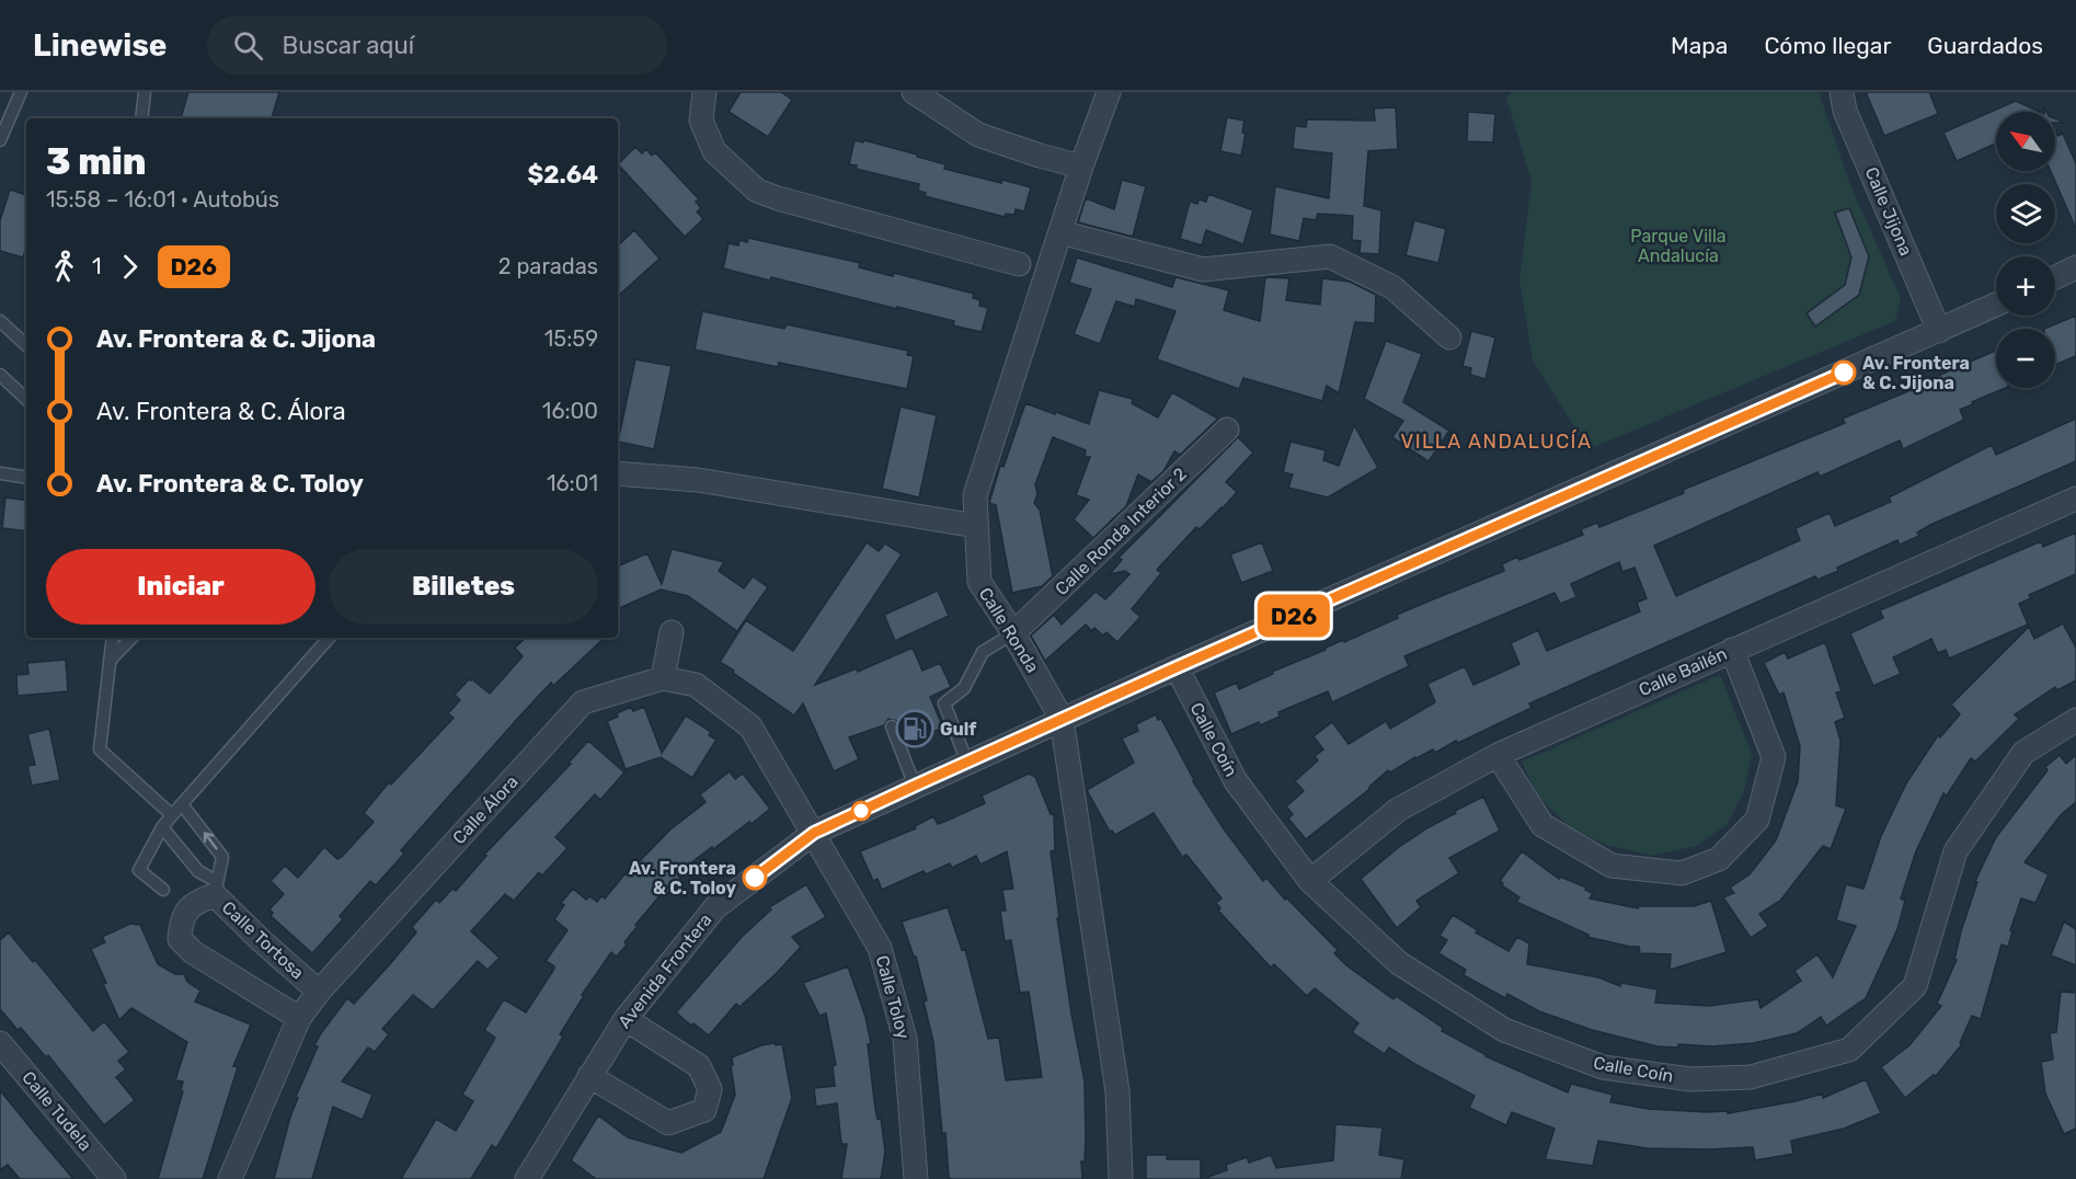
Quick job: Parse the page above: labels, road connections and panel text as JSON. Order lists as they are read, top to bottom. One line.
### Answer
{"streets":{"street":["Calle Jijona","Calle Ronda Interior 2","Calle Ronda","Calle Bailén","Calle Coín","Calle Álora","Calle Tortosa","Avenida Frontera","Calle Toloy","Calle Tudela"]},"crossings":[["Calle Jijona","Avenida Frontera"],["Calle Ronda Interior 2","Calle Ronda"],["Calle Ronda","Avenida Frontera"],["Calle Bailén","Calle Coín"],["Calle Coín","Avenida Frontera"],["Calle Álora","Calle Tortosa"],["Calle Álora","Avenida Frontera"],["Calle Álora","Calle Toloy"],["Avenida Frontera","Calle Toloy"]],"districts":["VILLA ANDALUCÍA"],"parks":["Parque Villa Andalucía"],"places":{"other":["Av. Frontera & C. Jijona","Av. Frontera & C. Toloy"],"fuel station":["Gulf"]},"lines":["bus line D26"],"north":"top left","page":{"header":"Linewise","search":"Buscar aquí","nav":["Mapa","Cómo llegar","Guardados"],"on_map":"D26","map_buttons":["+","−"],"heading":["3 min","15:58 – 16:01 · Autobús","$2.64"],"legs":["1","D26","2 paradas"],"list":[{"name":"Av. Frontera & C. Jijona","value":"15:59"},{"name":"Av. Frontera & C. Álora","value":"16:00"},{"name":"Av. Frontera & C. Toloy","value":"16:01"}],"buttons":["Iniciar","Billetes"]}}
